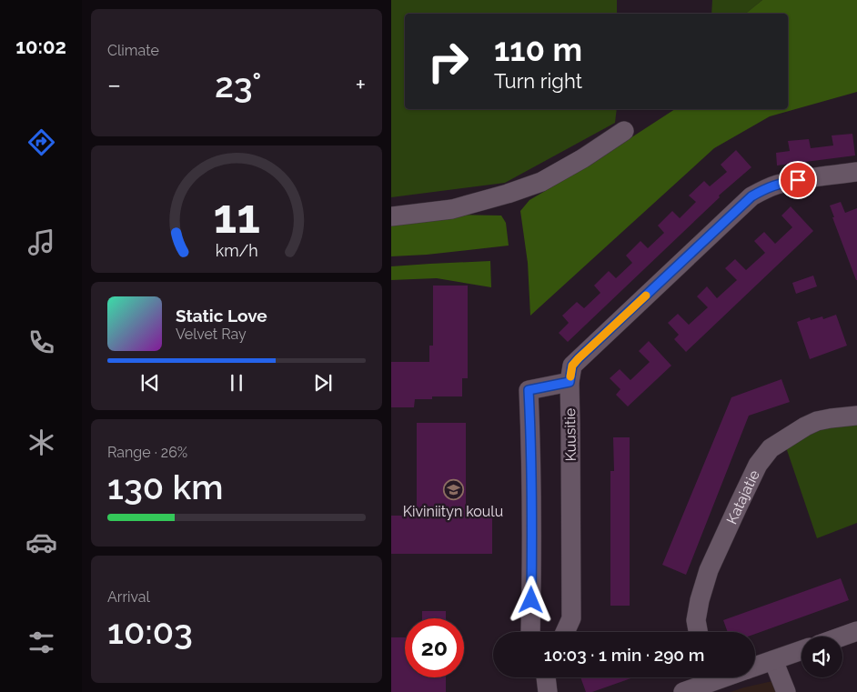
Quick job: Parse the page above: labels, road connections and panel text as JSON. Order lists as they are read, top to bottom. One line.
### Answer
{"streets":{"street":["Kuusitie","Katajatie"]},"places":{"school or university":["Kiviniityn koulu"]},"page":{"tabs":"10:02","tile":["Climate",["Range · 26%","130 km"],["Arrival","10:03"]],"turn":["110 m","Turn right"],"heat":["−","23°","+"],"song":["Static Love","Velvet Ray"],"limit":"20","trip":"10:03 · 1 min · 290 m","gauge":["11","km/h"]}}
